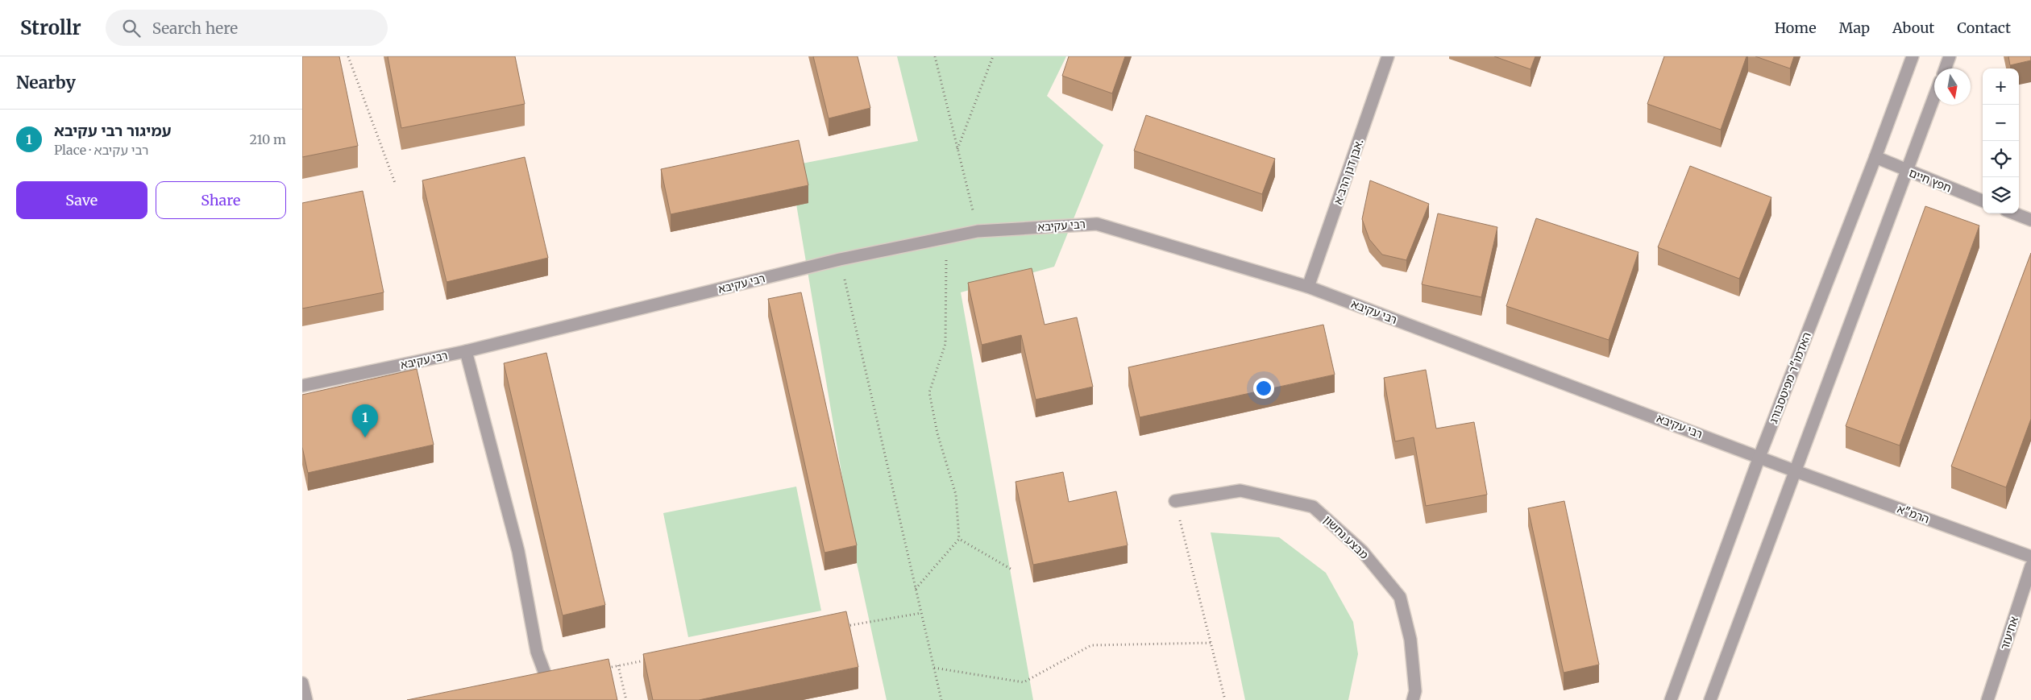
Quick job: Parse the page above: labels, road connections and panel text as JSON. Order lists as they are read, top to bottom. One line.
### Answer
{"streets":{"street":["אבן דנן הרב א.","חפץ חיים","רבי עקיבא","האדמו\"ר מפיטסבורג","הרמ\"א","מבצע נחשון","אחיעזר"]},"crossings":[["אבן דנן הרב א.","רבי עקיבא"],["חפץ חיים","האדמו\"ר מפיטסבורג"],["רבי עקיבא","האדמו\"ר מפיטסבורג"],["רבי עקיבא","הרמ\"א"]],"north":"bottom","page":{"header":"Strollr","search":"Search here","nav":["Home","Map","About","Contact"],"heading":"Nearby","map_buttons":["+","−"],"list":[{"mark":"1","name":"עמיגור רבי עקיבא","note":"Place · רבי עקיבא","value":"210 m"}],"buttons":["Save","Share"],"pins":"1"}}
